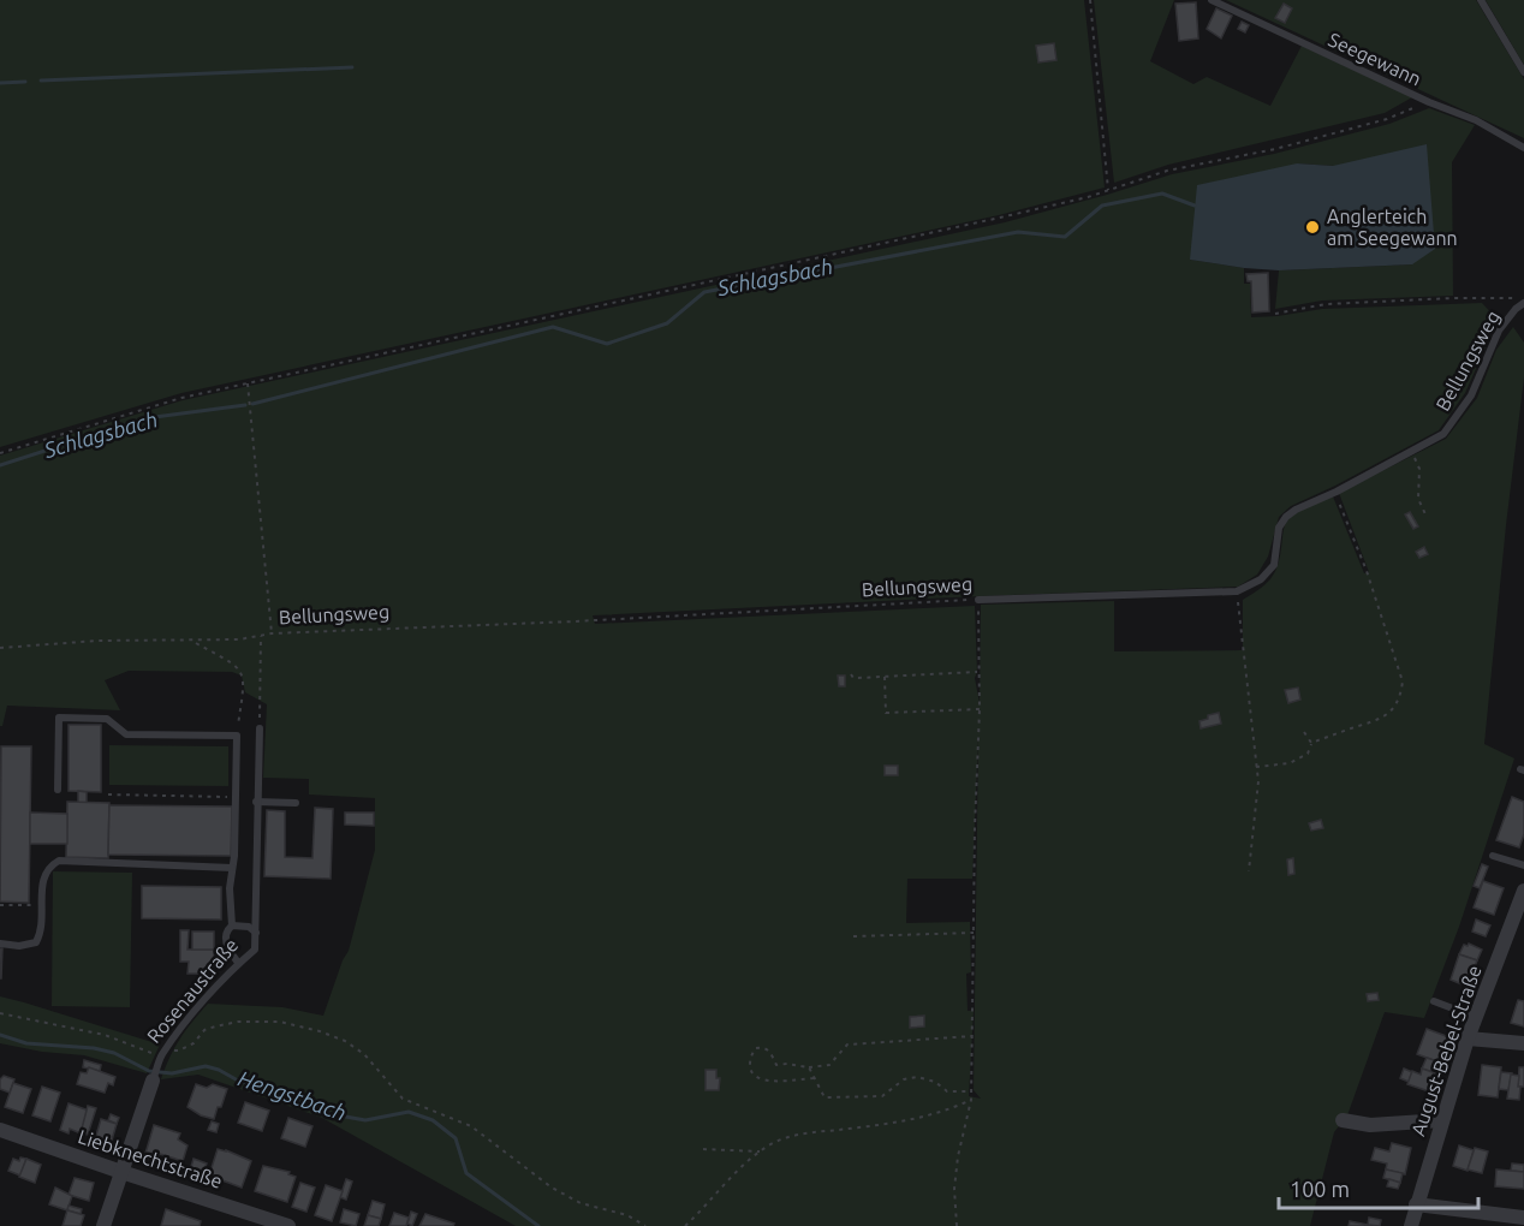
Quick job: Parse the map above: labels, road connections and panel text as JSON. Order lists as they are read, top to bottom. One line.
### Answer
{"streets":{"street":["Rosenaustraße","August-Bebel-Straße","Liebknechtstraße"],"lane":["Seegewann","Bellungsweg"]},"crossings":[["Bellungsweg","Rosenaustraße"],["Rosenaustraße","Liebknechtstraße"]],"water":["Schlagsbach","Hengstbach"],"places":["Anglerteich am Seegewann"],"scale_bar":"100 m"}
